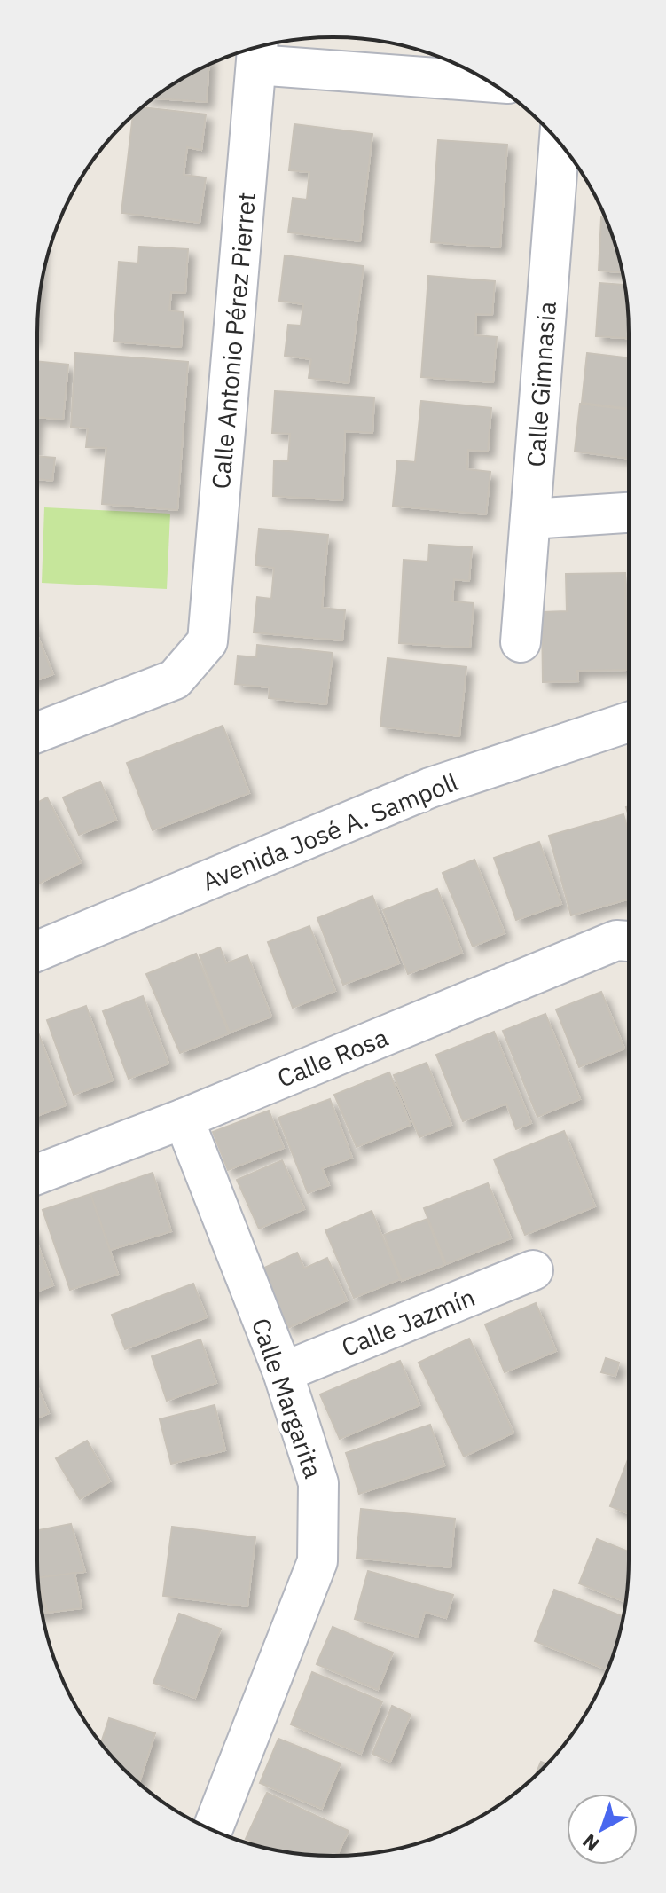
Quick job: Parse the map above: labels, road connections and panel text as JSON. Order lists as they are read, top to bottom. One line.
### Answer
{"streets":{"street":["Calle Antonio Pérez Pierret","Calle Gimnasia","Avenida José A. Sampoll","Calle Rosa","Calle Jazmín","Calle Margarita"]},"crossings":[["Calle Rosa","Calle Margarita"],["Calle Jazmín","Calle Margarita"]],"north":"bottom left"}
